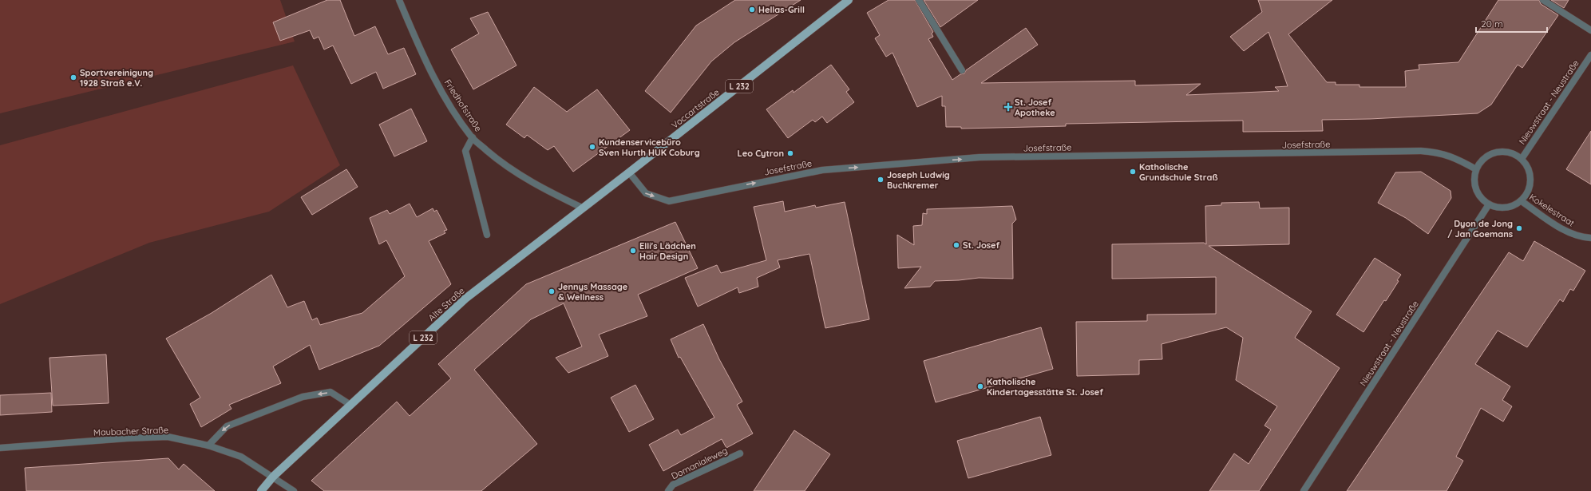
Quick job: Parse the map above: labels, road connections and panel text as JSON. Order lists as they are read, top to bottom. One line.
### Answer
{"streets":{"main road":["L 232","Voccartstraße","Alte Straße"],"street":["Nieuwstraat - Neustraße","Friedhofstraße","Josefstraße","Kokelestraat","Maubacher Straße","Domanialeweg"]},"crossings":[["Nieuwstraat - Neustraße","Josefstraße"],["Nieuwstraat - Neustraße","Kokelestraat"],["Friedhofstraße","Alte Straße"],["Voccartstraße","Josefstraße"],["Voccartstraße","Alte Straße"],["Josefstraße","Kokelestraat"],["Josefstraße","Alte Straße"],["Alte Straße","Maubacher Straße"]],"one_way":["Josefstraße"],"places":{"other":["Hellas-Grill","Sportvereinigung 1928 Straß e.V.","Kundenservicebüro Sven Hurth HUK Coburg","Leo Cytron","Katholische Grundschule Straß","Joseph Ludwig Buchkremer","Dyon de Jong / Jan Goemans","St. Josef","Elli's Lädchen Hair Design","Jennys Massage & Wellness","Katholische Kindertagesstätte St. Josef"],"health":["St. Josef Apotheke"]},"scale_bar":"20 m"}
